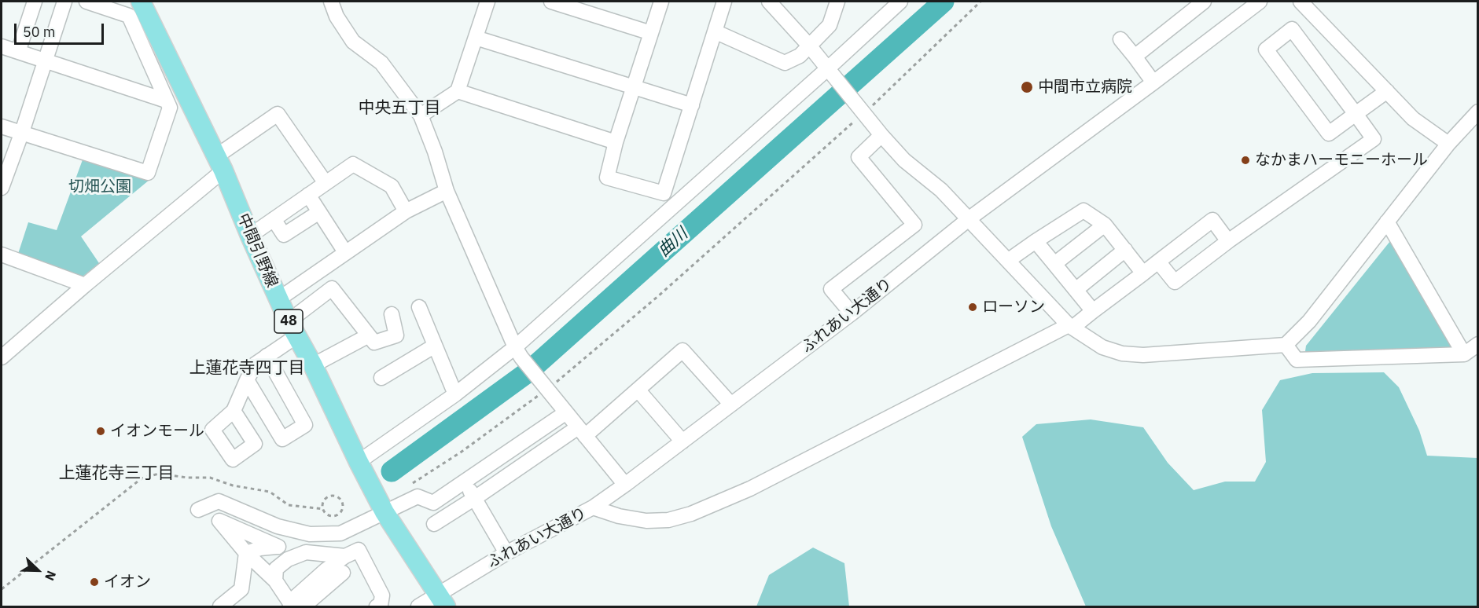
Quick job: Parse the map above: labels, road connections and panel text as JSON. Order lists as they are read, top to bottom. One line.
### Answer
{"streets":{"main road":["中間引野線","48"],"street":["ふれあい大通り"]},"crossings":[["中間引野線","ふれあい大通り"]],"districts":["中央五丁目","上蓮花寺四丁目","上蓮花寺三丁目"],"water":["曲川"],"parks":["切畑公園"],"places":["中間市立病院","なかまハーモニーホール","ローソン","イオンモール","イオン"],"scale_bar":"50 m","north":"bottom right"}
